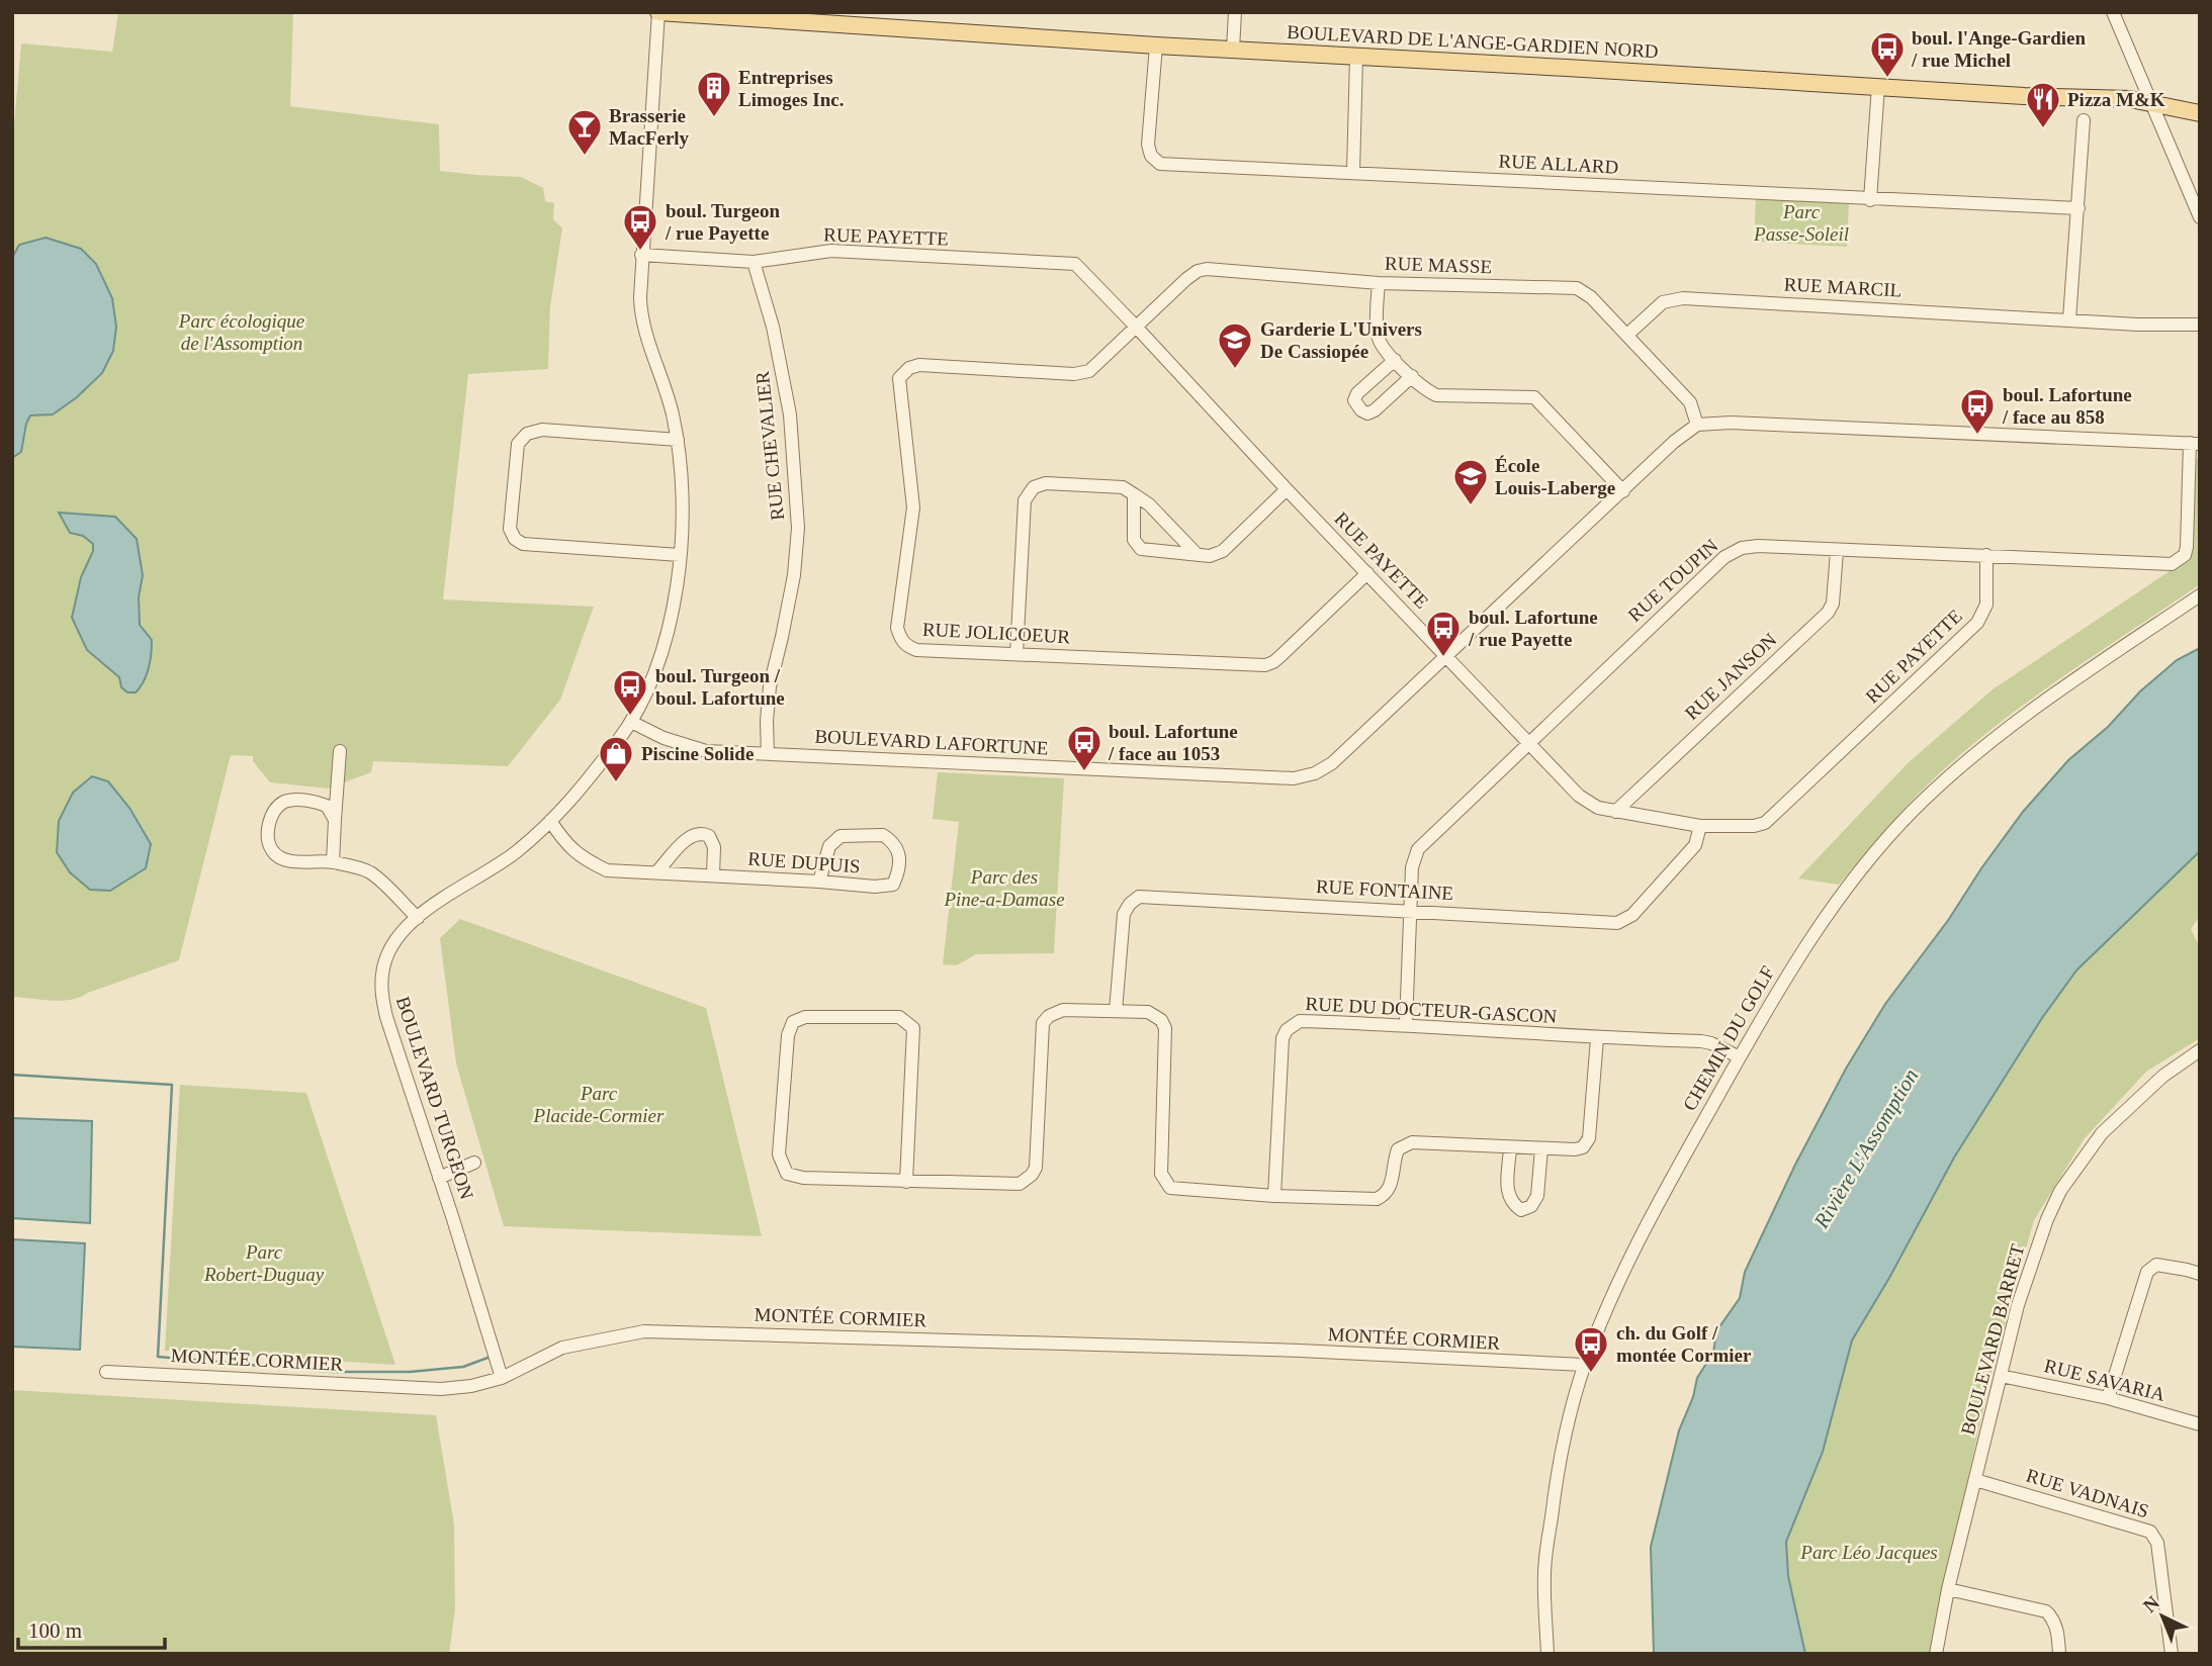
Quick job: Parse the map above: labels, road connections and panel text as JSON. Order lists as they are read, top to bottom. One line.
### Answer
{"streets":{"main road":["BOULEVARD DE L'ANGE-GARDIEN NORD"],"street":["RUE ALLARD","RUE PAYETTE","RUE MASSE","RUE MARCIL","RUE CHEVALIER","RUE TOUPIN","RUE JOLICOEUR","RUE JANSON","BOULEVARD LAFORTUNE","RUE DUPUIS","RUE FONTAINE","RUE DU DOCTEUR-GASCON","CHEMIN DU GOLF","BOULEVARD TURGEON","MONTÉE CORMIER","BOULEVARD BARRET","RUE SAVARIA","RUE VADNAIS"]},"crossings":[["BOULEVARD DE L'ANGE-GARDIEN NORD","RUE ALLARD"],["BOULEVARD DE L'ANGE-GARDIEN NORD","BOULEVARD TURGEON"],["RUE PAYETTE","RUE MASSE"],["RUE PAYETTE","RUE CHEVALIER"],["RUE PAYETTE","RUE TOUPIN"],["RUE PAYETTE","RUE JOLICOEUR"],["RUE PAYETTE","RUE JANSON"],["RUE PAYETTE","BOULEVARD LAFORTUNE"],["RUE PAYETTE","RUE FONTAINE"],["RUE PAYETTE","BOULEVARD TURGEON"],["RUE MASSE","RUE MARCIL"],["RUE MASSE","RUE JOLICOEUR"],["RUE MASSE","BOULEVARD LAFORTUNE"],["RUE CHEVALIER","BOULEVARD LAFORTUNE"],["RUE TOUPIN","RUE JANSON"],["RUE TOUPIN","RUE FONTAINE"],["RUE TOUPIN","RUE DU DOCTEUR-GASCON"],["BOULEVARD LAFORTUNE","BOULEVARD TURGEON"],["RUE DUPUIS","BOULEVARD TURGEON"],["RUE DU DOCTEUR-GASCON","CHEMIN DU GOLF"],["CHEMIN DU GOLF","MONTÉE CORMIER"],["BOULEVARD TURGEON","MONTÉE CORMIER"],["BOULEVARD BARRET","RUE SAVARIA"],["BOULEVARD BARRET","RUE VADNAIS"]],"water":["Rivière L'Assomption"],"parks":["Parc Passe-Soleil","Parc écologique de l'Assomption","Parc des Pine-a-Damase","Parc Placide-Cormier","Parc Robert-Duguay","Parc Léo Jacques"],"places":{"bus stop":["boul. l'Ange-Gardien / rue Michel","boul. Turgeon / rue Payette","boul. Lafortune / face au 858","boul. Lafortune / rue Payette","boul. Turgeon / boul. Lafortune","boul. Lafortune / face au 1053","ch. du Golf / montée Cormier"],"building":["Entreprises Limoges Inc."],"restaurant":["Pizza M&K"],"bar":["Brasserie MacFerly"],"school or university":["Garderie L'Univers De Cassiopée","École Louis-Laberge"],"shop":["Piscine Solide"]},"scale_bar":"100 m","north":"top left"}
